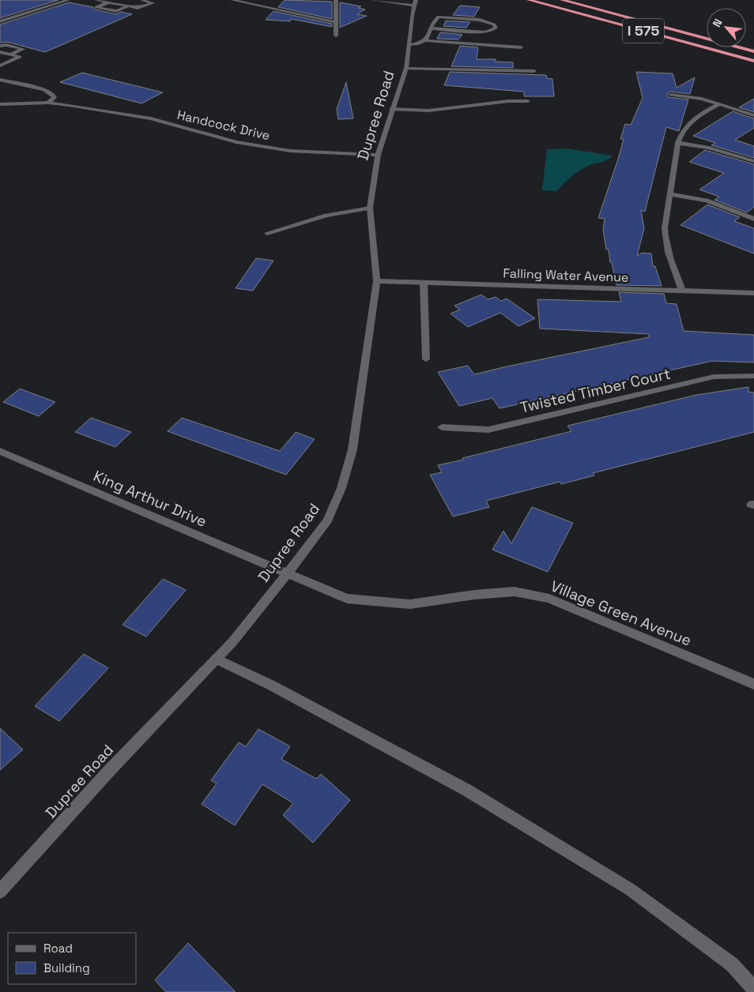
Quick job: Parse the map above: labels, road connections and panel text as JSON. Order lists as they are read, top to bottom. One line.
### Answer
{"streets":{"highway":["I 575"],"street":["Dupree Road","Handcock Drive","Falling Water Avenue","Twisted Timber Court","King Arthur Drive","Village Green Avenue"]},"crossings":[["Dupree Road","Handcock Drive"],["Dupree Road","Falling Water Avenue"],["Dupree Road","King Arthur Drive"],["Dupree Road","Village Green Avenue"],["King Arthur Drive","Village Green Avenue"]],"legend":["Road","Building"],"north":"top left"}
